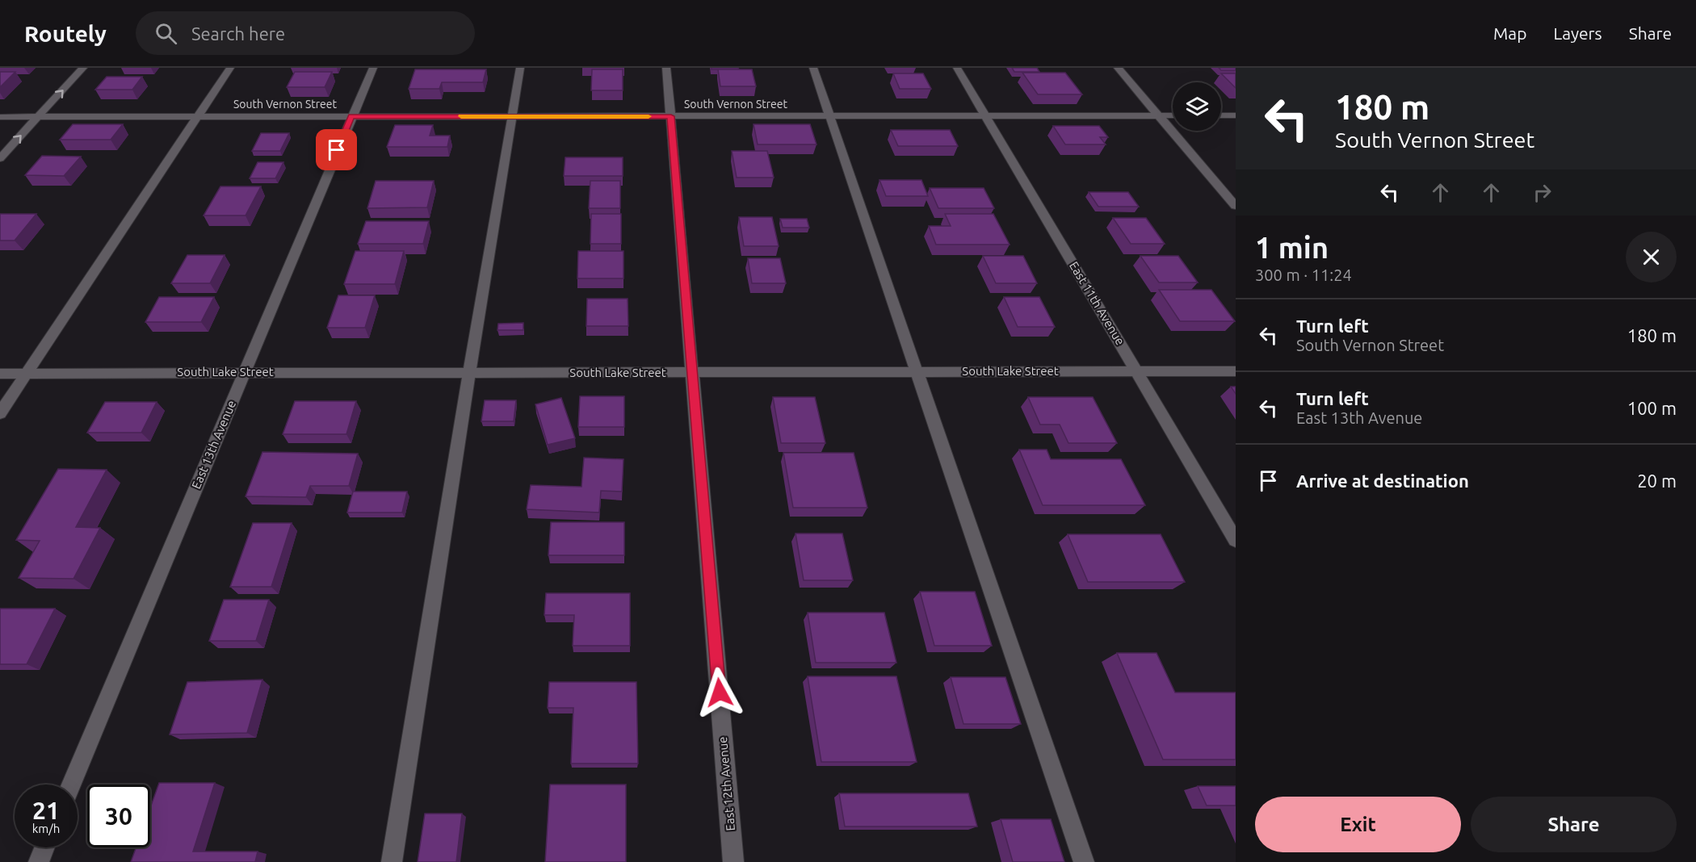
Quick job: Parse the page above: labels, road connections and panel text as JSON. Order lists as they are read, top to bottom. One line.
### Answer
{"streets":{"street":["South Vernon Street","East 11th Avenue","South Lake Street","East 13th Avenue","East 12th Avenue"]},"crossings":[["South Vernon Street","East 11th Avenue"],["South Vernon Street","East 13th Avenue"],["South Vernon Street","East 12th Avenue"],["East 11th Avenue","South Lake Street"],["South Lake Street","East 13th Avenue"],["South Lake Street","East 12th Avenue"]],"page":{"header":"Routely","search":"Search here","nav":["Map","Layers","Share"],"turn":["180 m","South Vernon Street"],"heading":["1 min","300 m · 11:24"],"list":[{"name":"Turn left","note":"South Vernon Street","value":"180 m"},{"name":"Turn left","note":"East 13th Avenue","value":"100 m"},{"name":"Arrive at destination","value":"20 m"}],"speed":"21 km/h","limit":"30","buttons":["Exit","Share"]}}
